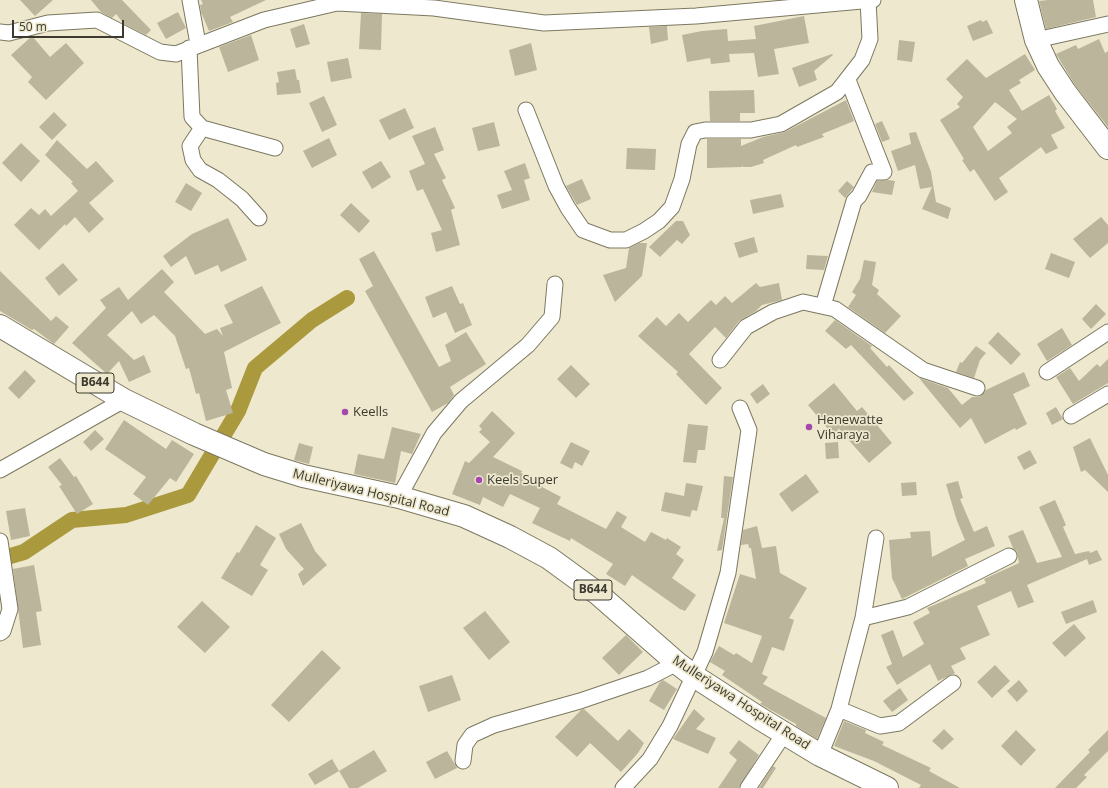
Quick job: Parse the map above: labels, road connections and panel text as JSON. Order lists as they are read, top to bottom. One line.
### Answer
{"streets":{"main road":["B644","Mulleriyawa Hospital Road"]},"places":["Keells","Henewatte Viharaya","Keels Super"],"scale_bar":"50 m"}
